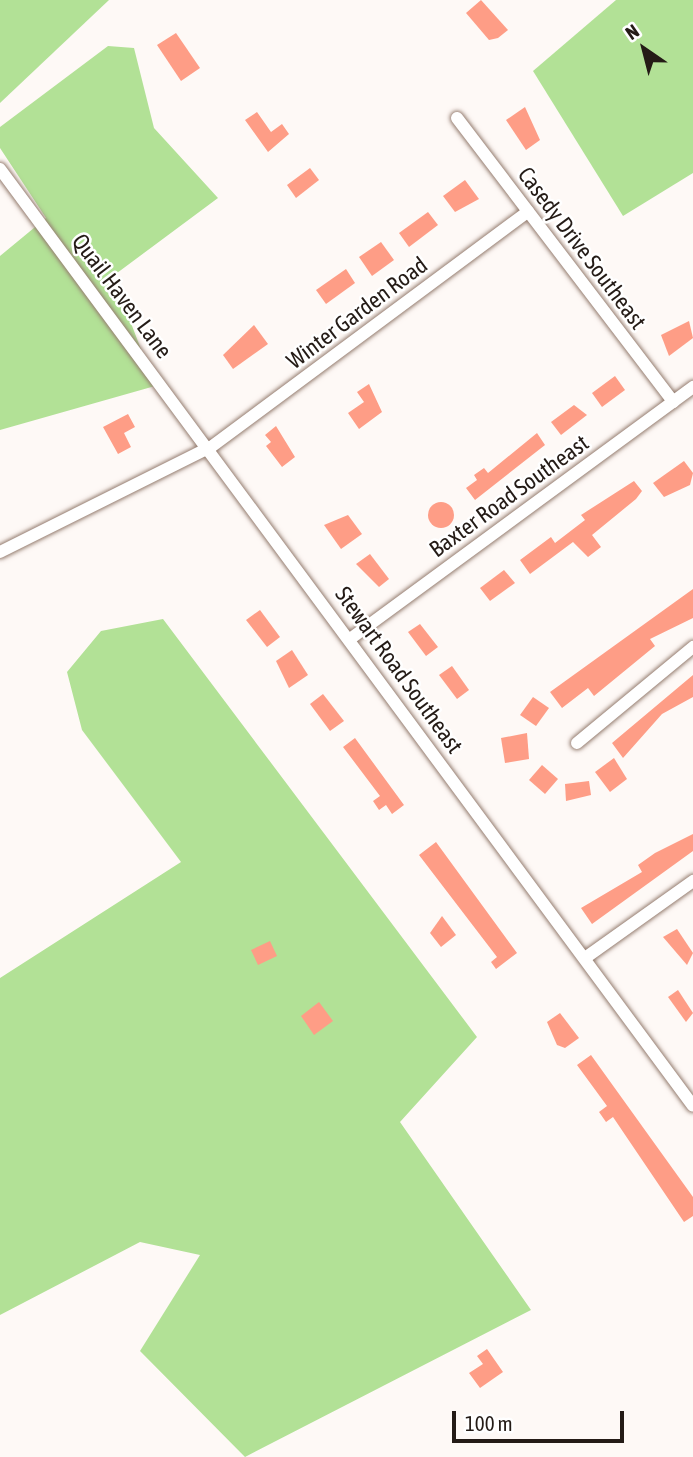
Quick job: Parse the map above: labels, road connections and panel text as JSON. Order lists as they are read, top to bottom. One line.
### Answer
{"streets":{"street":["Casedy Drive Southeast","Quail Haven Lane","Winter Garden Road","Baxter Road Southeast","Stewart Road Southeast"]},"crossings":[["Casedy Drive Southeast","Winter Garden Road"],["Casedy Drive Southeast","Baxter Road Southeast"],["Quail Haven Lane","Winter Garden Road"],["Quail Haven Lane","Stewart Road Southeast"],["Winter Garden Road","Stewart Road Southeast"],["Baxter Road Southeast","Stewart Road Southeast"]],"scale_bar":"100 m","north":"top left"}
